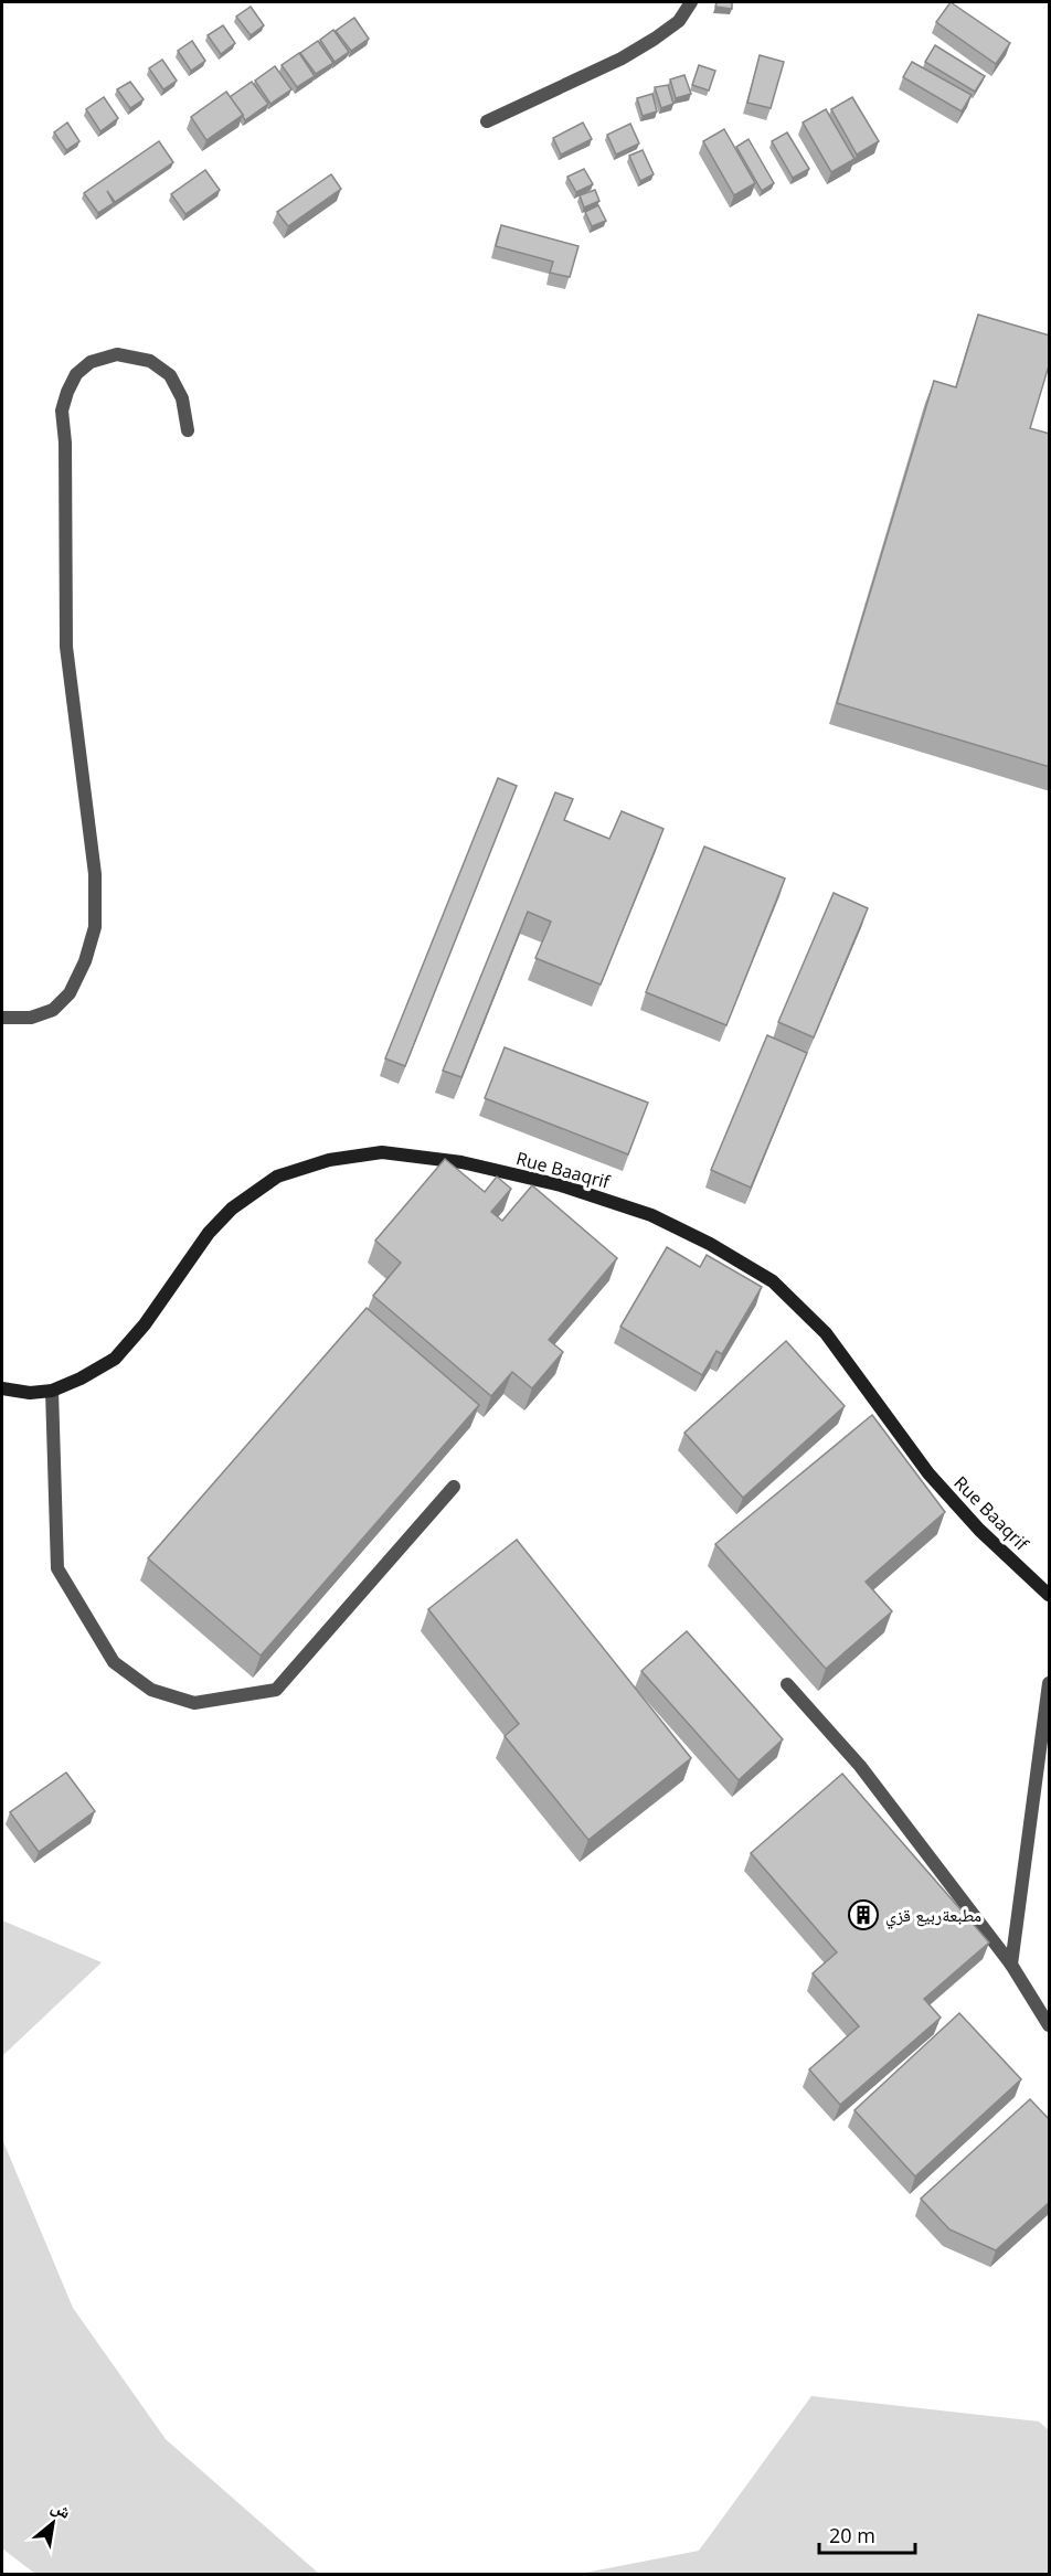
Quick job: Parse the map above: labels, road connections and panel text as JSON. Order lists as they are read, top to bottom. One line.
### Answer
{"streets":{"street":["Rue Baaqrif"]},"places":{"building":["مطبعةربيع قزي"]},"scale_bar":"20 m","north":"top right"}
